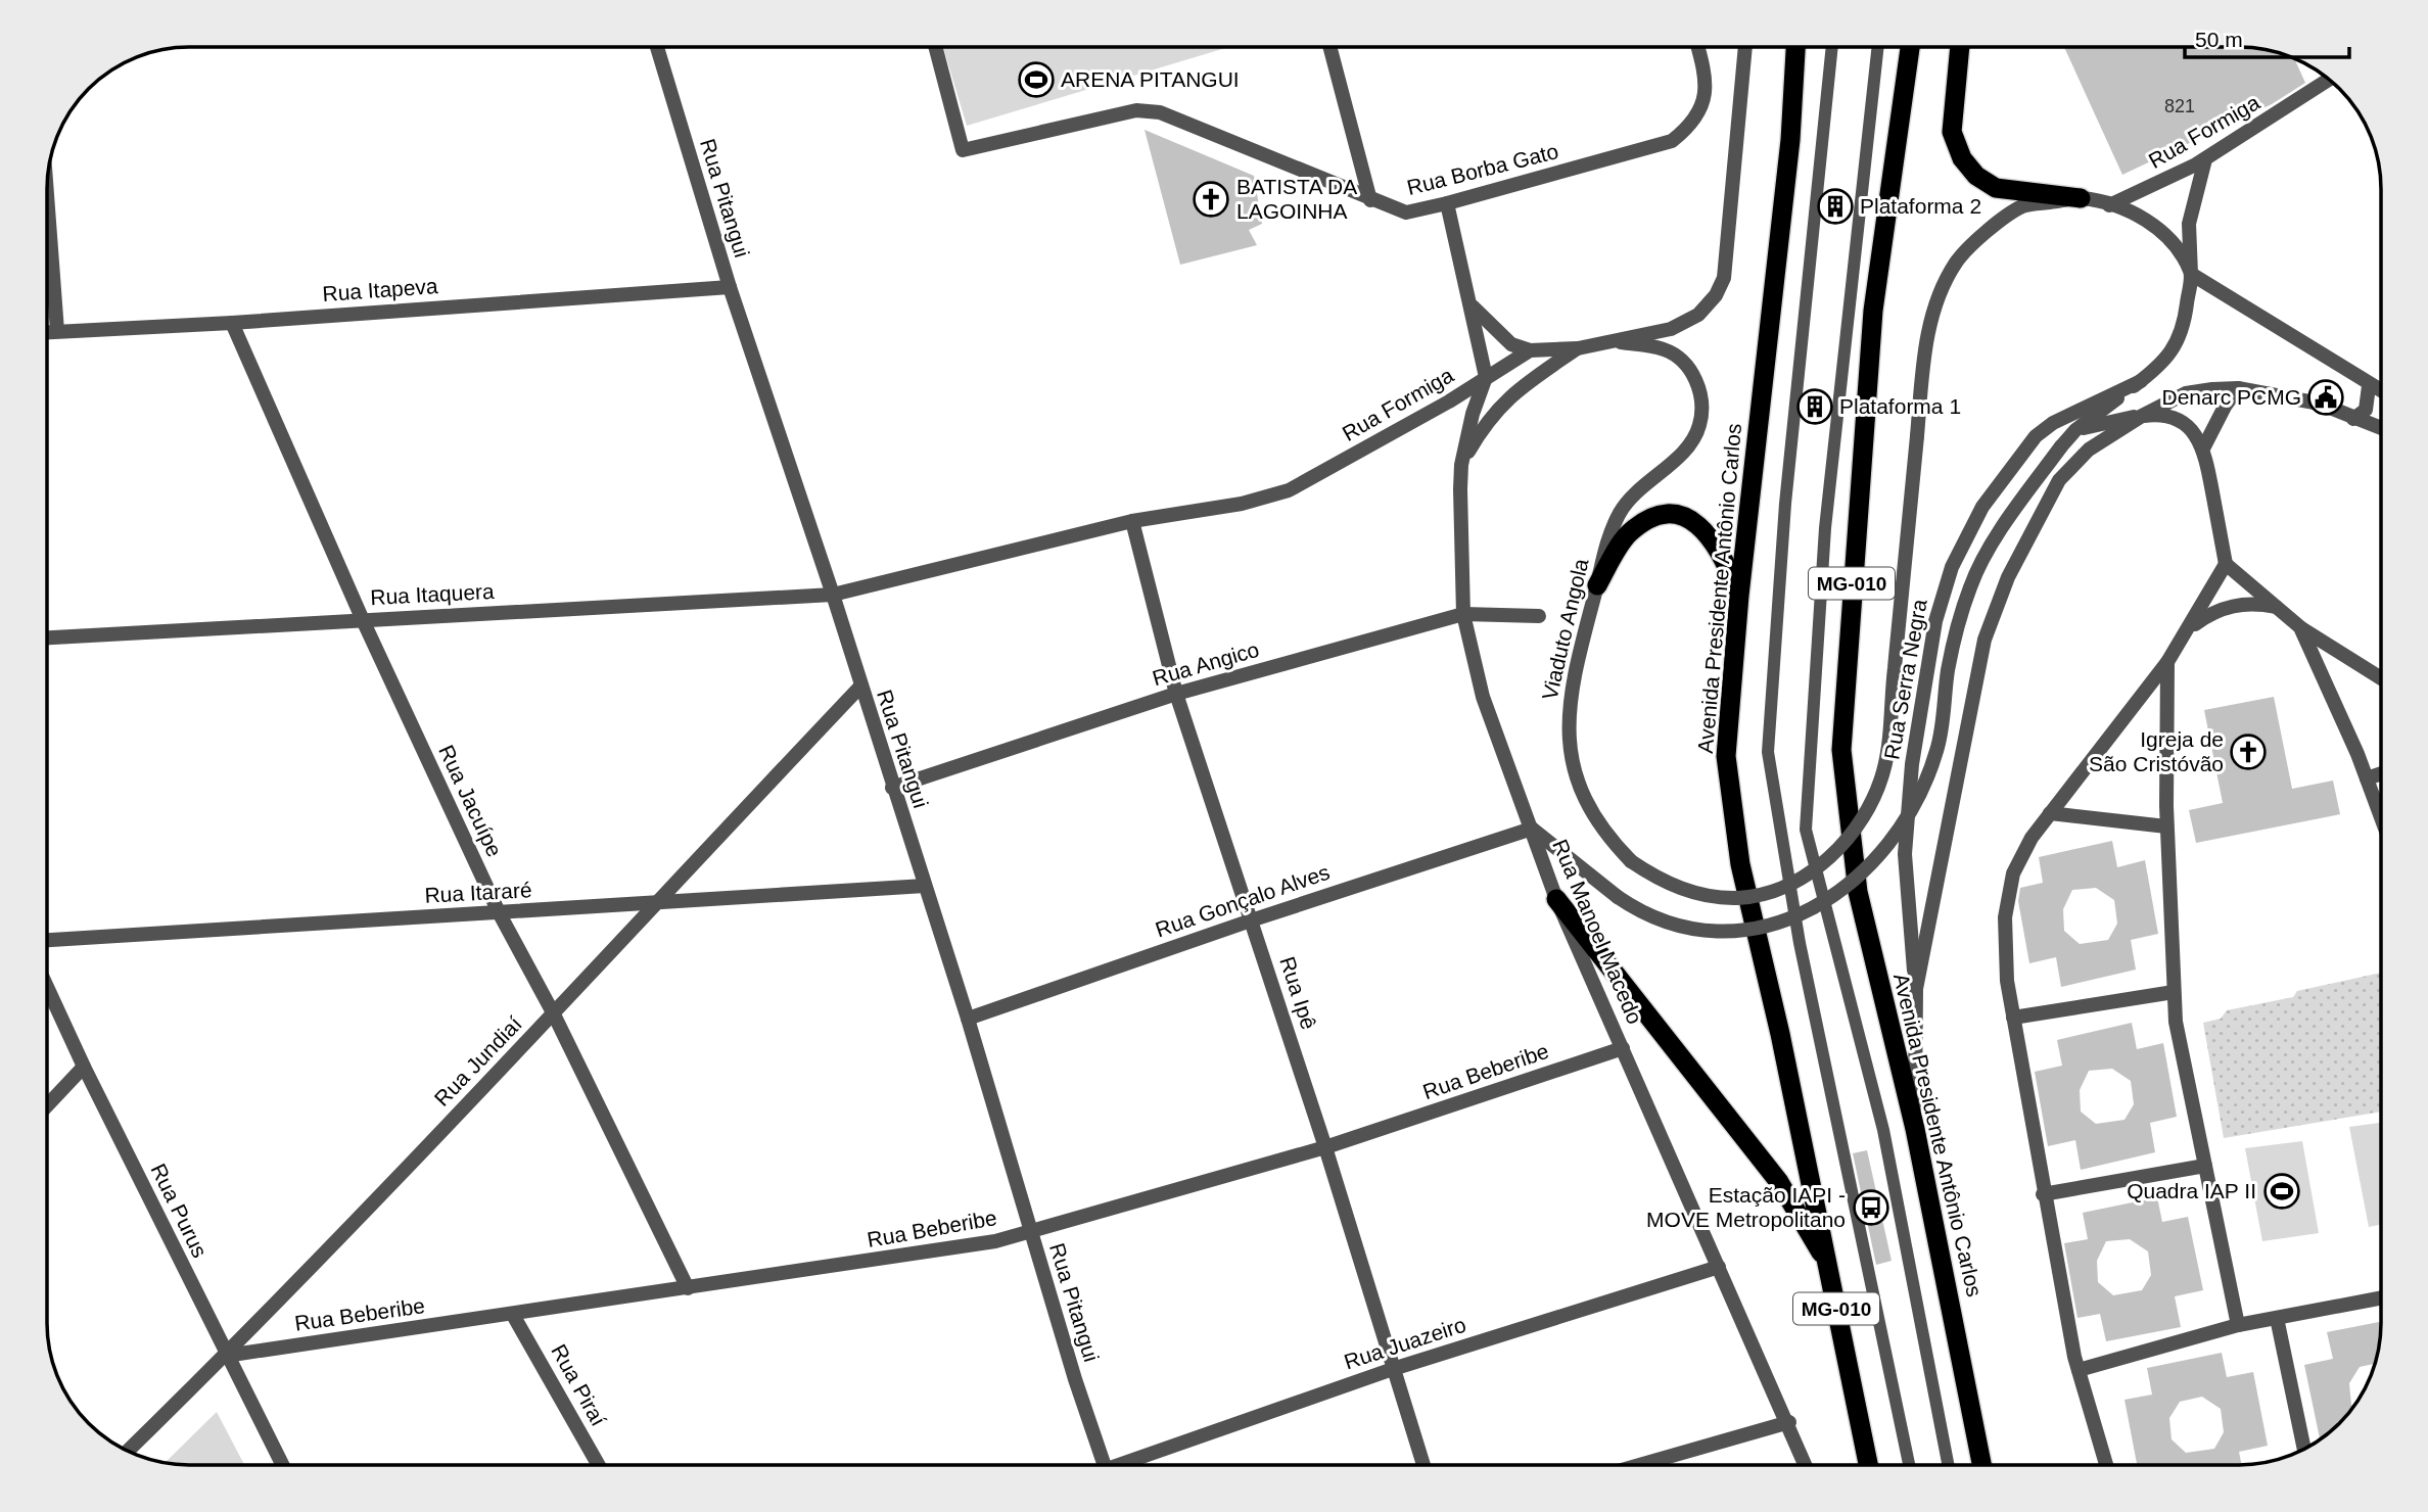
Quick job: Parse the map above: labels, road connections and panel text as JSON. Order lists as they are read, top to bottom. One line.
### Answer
{"streets":{"highway":["MG-010","Avenida Presidente Antônio Carlos"],"street":["Rua Formiga","Rua Borba Gato","Rua Pitangui","Rua Itapeva","Rua Itaquera","Viaduto Angola","Rua Angico","Rua Serra Negra","Rua Jacuípe","Rua Itararé","Rua Gonçalo Alves","Rua Manoel Macedo","Rua Ipê","Rua Jundiaí","Rua Beberibe","Rua Purus","Rua Juazeiro","Rua Piraí"]},"crossings":[["Rua Formiga","Rua Pitangui"],["Rua Formiga","Rua Itaquera"],["Rua Formiga","Viaduto Angola"],["Rua Formiga","Rua Manoel Macedo"],["Rua Formiga","Rua Ipê"],["Rua Pitangui","Rua Itapeva"],["Rua Pitangui","Rua Itaquera"],["Rua Pitangui","Rua Angico"],["Rua Pitangui","Rua Itararé"],["Rua Pitangui","Rua Gonçalo Alves"],["Rua Pitangui","Rua Jundiaí"],["Rua Pitangui","Rua Beberibe"],["Rua Itapeva","Rua Jacuípe"],["Avenida Presidente Antônio Carlos","Rua Serra Negra"],["Rua Itaquera","Rua Jacuípe"],["Rua Angico","Rua Manoel Macedo"],["Rua Angico","Rua Ipê"],["Rua Jacuípe","Rua Itararé"],["Rua Jacuípe","Rua Jundiaí"],["Rua Jacuípe","Rua Beberibe"],["Rua Itararé","Rua Jundiaí"],["Rua Gonçalo Alves","Rua Manoel Macedo"],["Rua Gonçalo Alves","Rua Ipê"],["Rua Manoel Macedo","Rua Beberibe"],["Rua Manoel Macedo","Rua Juazeiro"],["Rua Ipê","Rua Beberibe"],["Rua Ipê","Rua Juazeiro"],["Rua Jundiaí","Rua Beberibe"],["Rua Jundiaí","Rua Purus"],["Rua Beberibe","Rua Purus"],["Rua Beberibe","Rua Piraí"]],"places":{"sports":["ARENA PITANGUI","Quadra IAP II"],"church":["BATISTA DA LAGOINHA","Igreja de São Cristóvão"],"building":["Plataforma 2","Plataforma 1"],"public building":["Denarc PCMG"],"bus stop":["Estação IAPI - MOVE Metropolitano"]},"house_numbers":["821"],"scale_bar":"50 m"}
